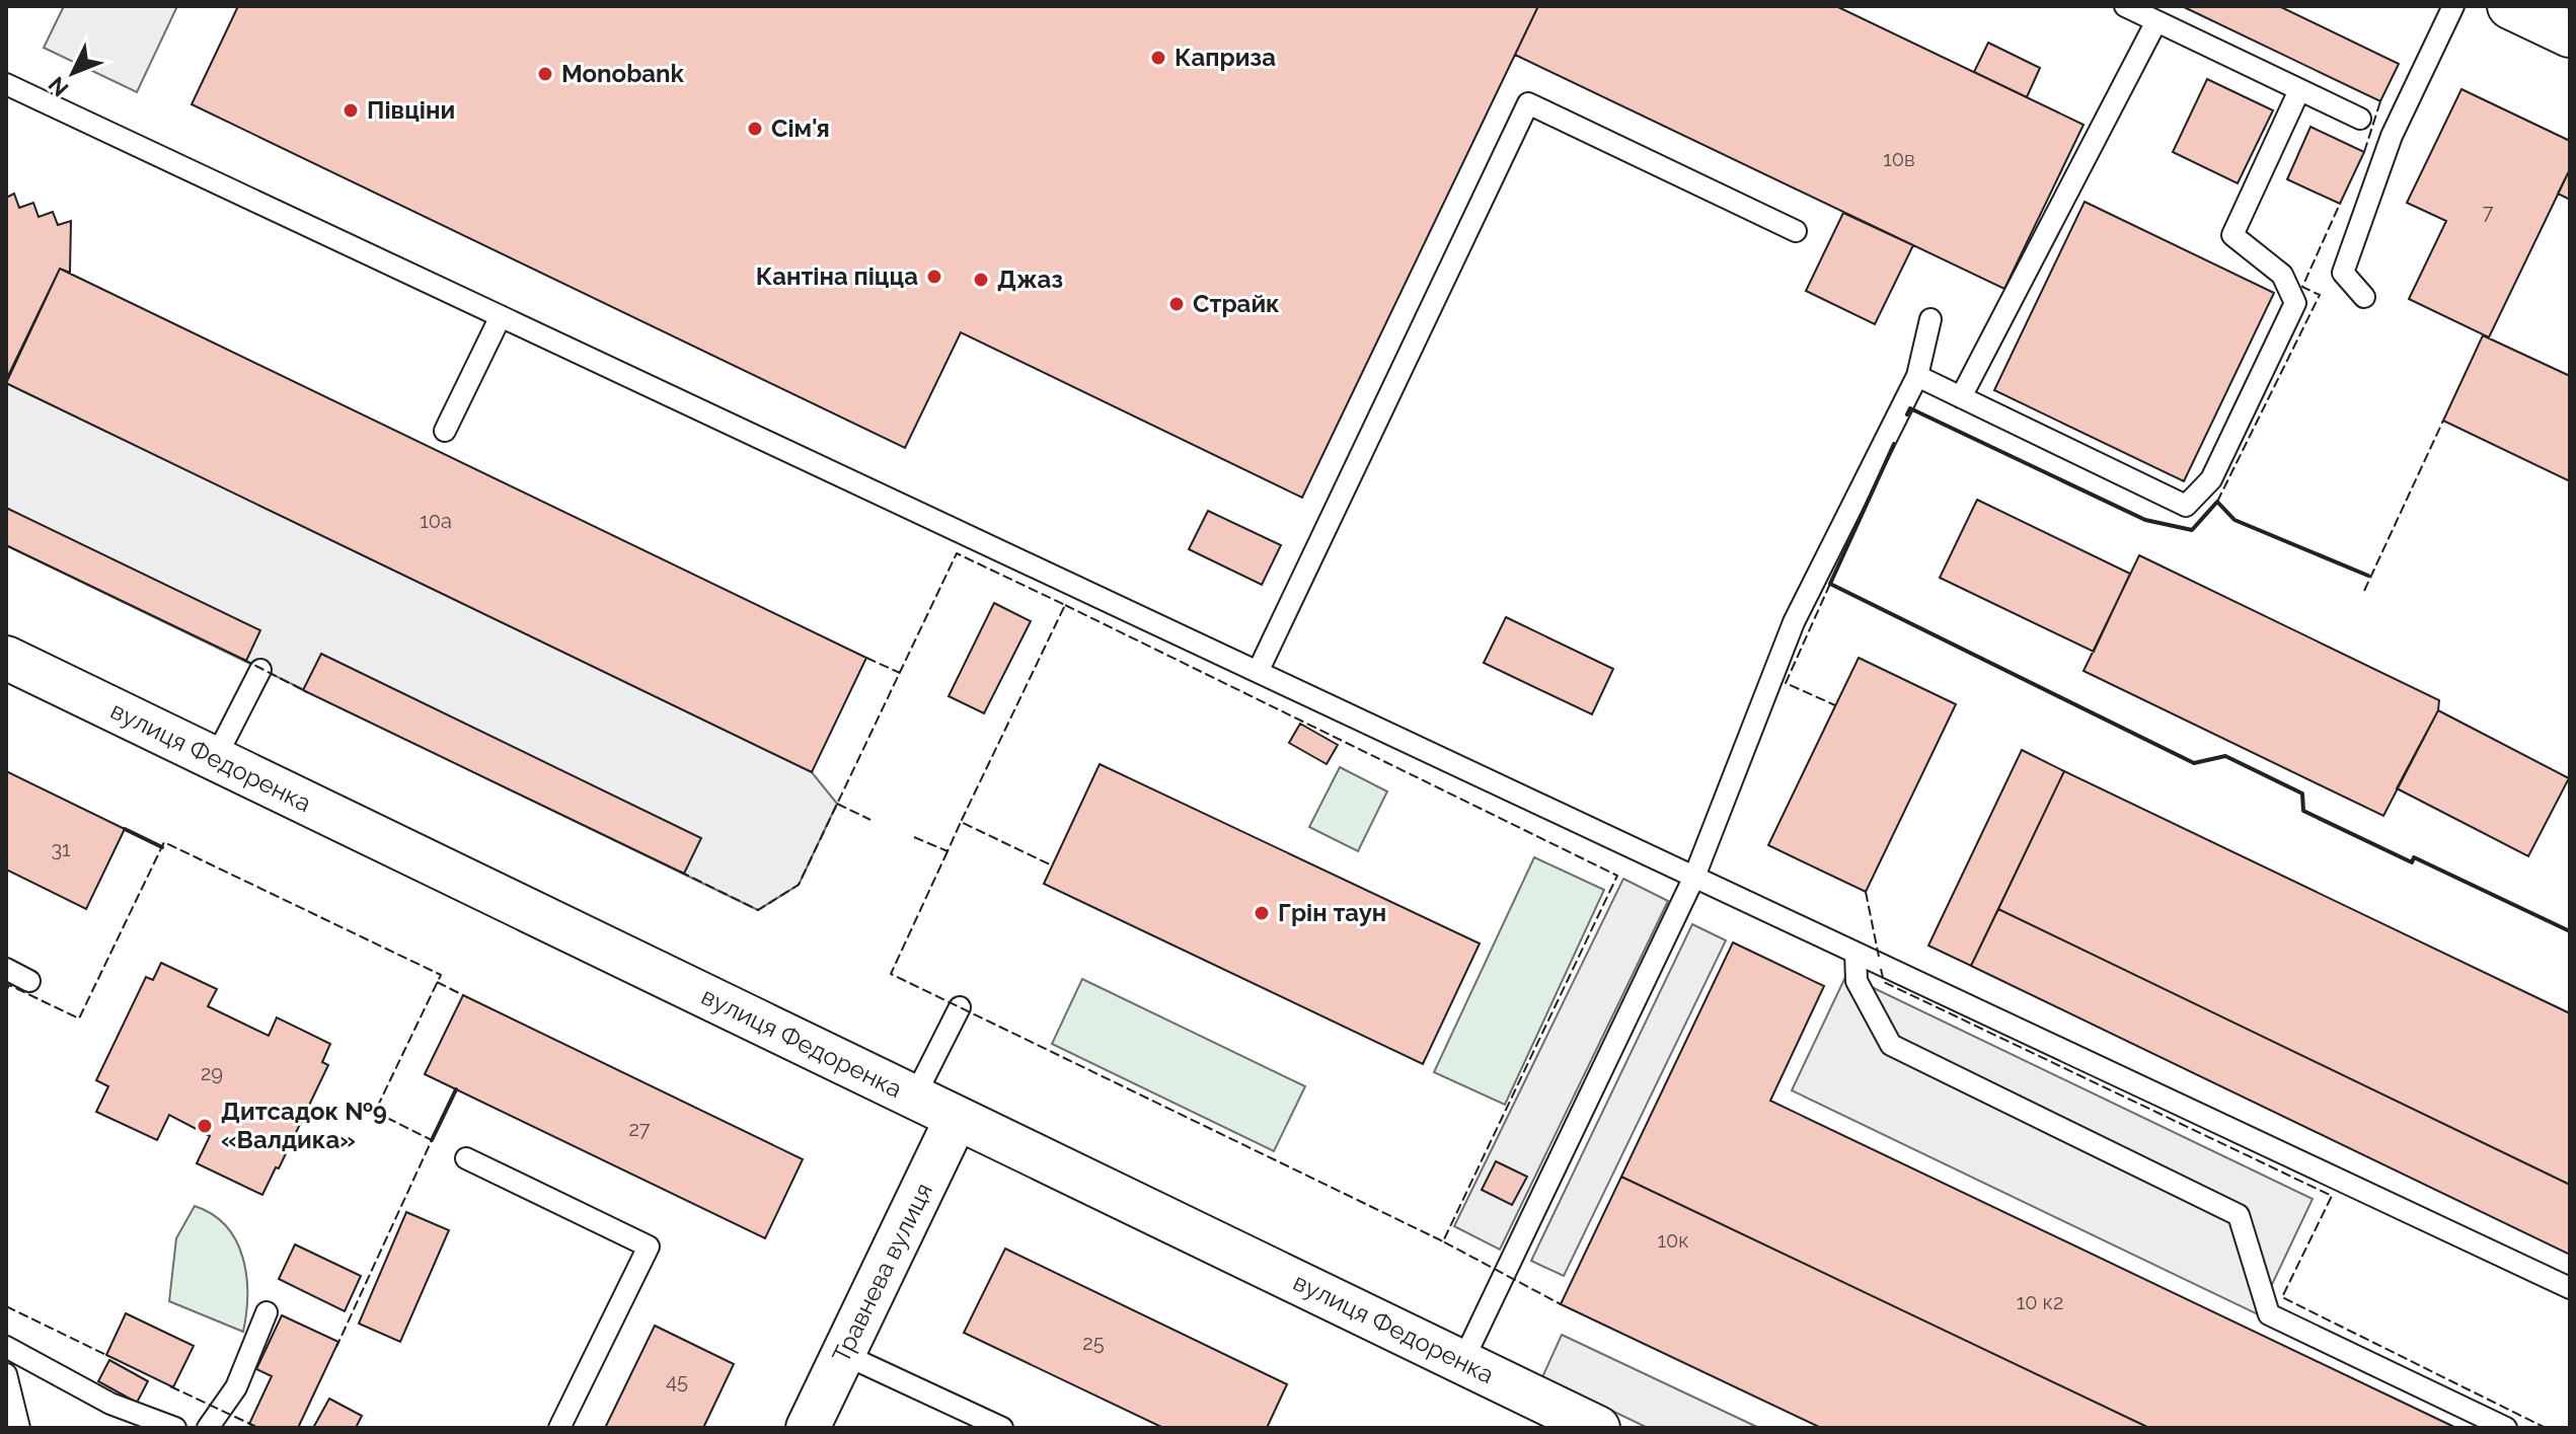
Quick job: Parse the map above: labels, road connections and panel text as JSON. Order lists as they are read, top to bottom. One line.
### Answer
{"streets":{"street":["вулиця Федоренка","Травнева вулиця"]},"crossings":[["вулиця Федоренка","Травнева вулиця"]],"places":["Каприза","Monobank","Півціни","Сім'я","Кантіна піцца","Джаз","Страйк","Грін таун","Дитсадок №9 «Валдика»"],"house_numbers":["10в","7","10а","31","29","27","10к","10 к2","25","45"],"north":"bottom left"}
